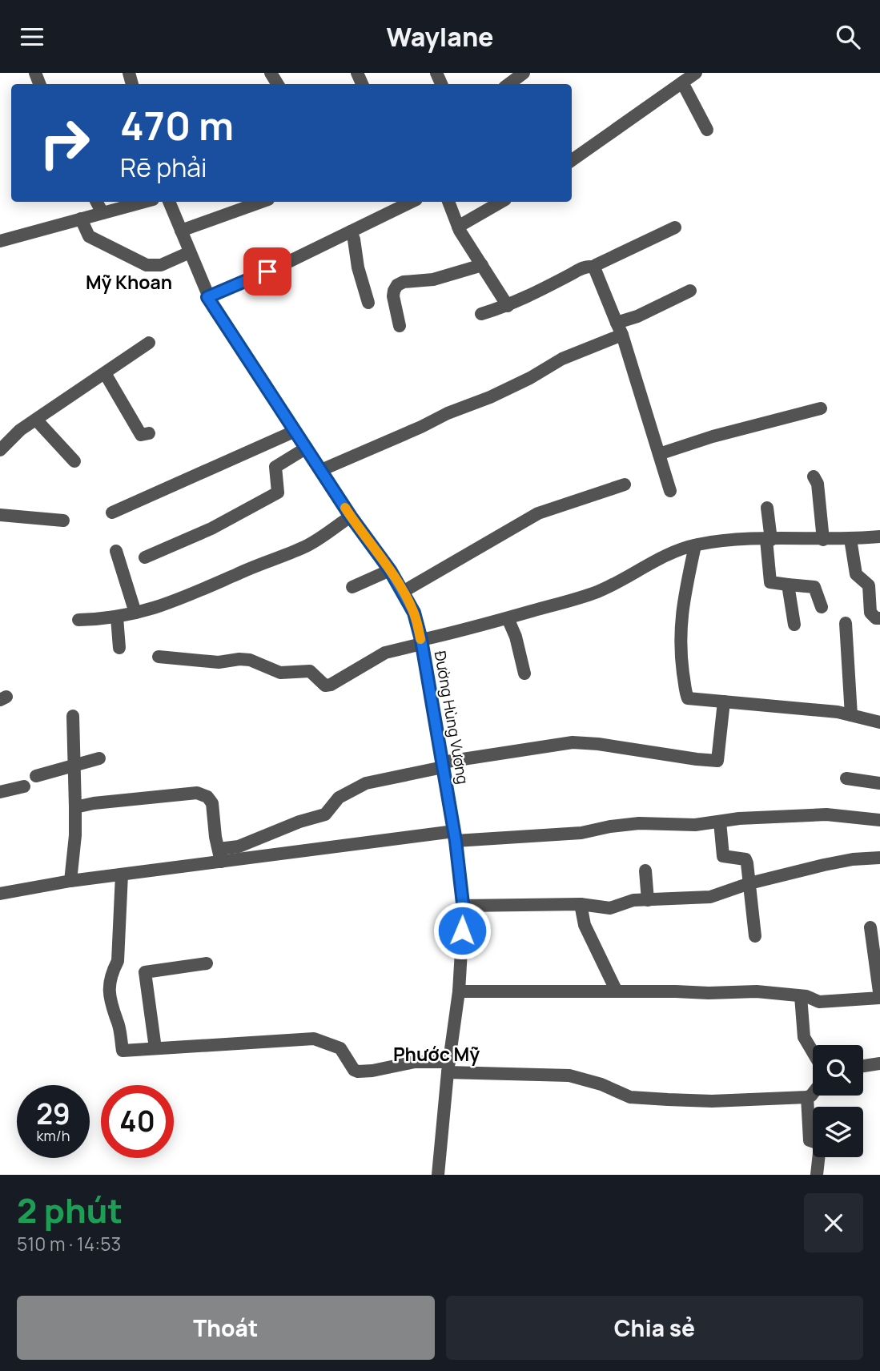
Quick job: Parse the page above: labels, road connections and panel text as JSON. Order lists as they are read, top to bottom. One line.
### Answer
{"streets":{"street":["Đường Hùng Vương"]},"districts":["Mỹ Khoan","Phước Mỹ"],"page":{"header":"Waylane","turn":["470 m","Rẽ phải"],"speed":"29 km/h","limit":"40","heading":["2 phút","510 m · 14:53"],"buttons":["Thoát","Chia sẻ"]}}
